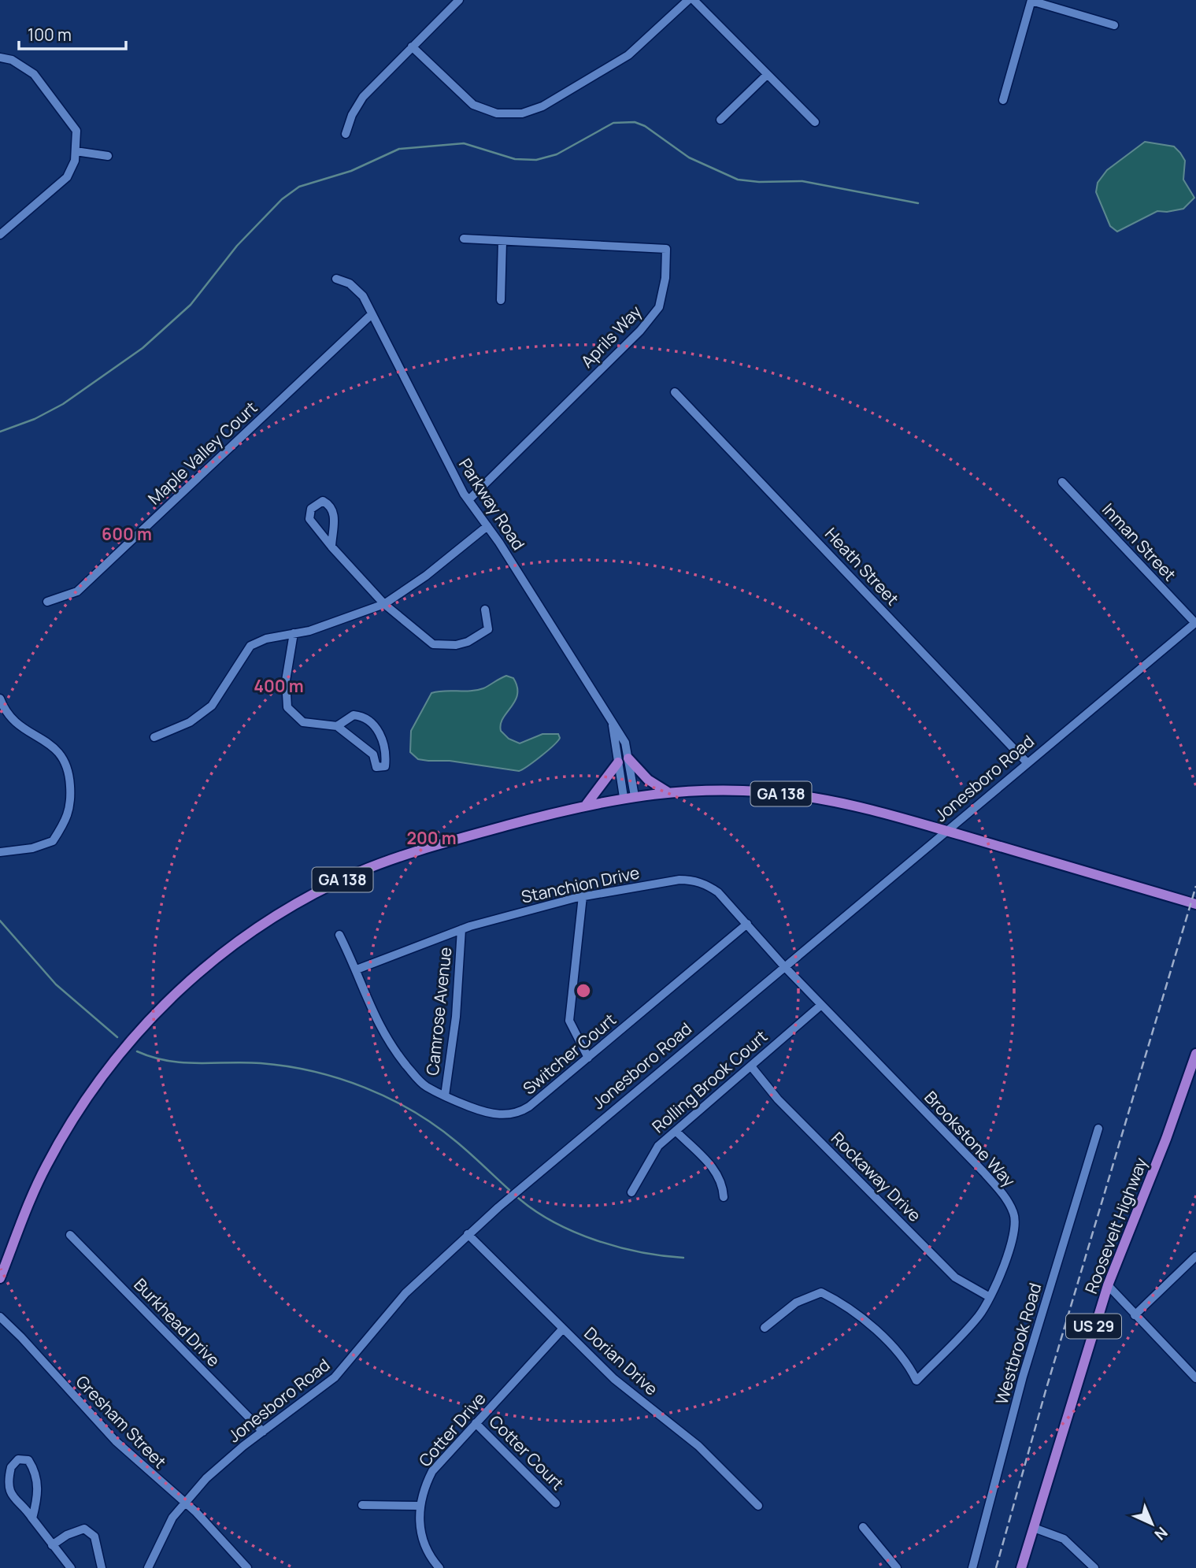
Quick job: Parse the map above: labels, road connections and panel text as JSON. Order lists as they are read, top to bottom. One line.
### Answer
{"streets":{"main road":["GA 138","Roosevelt Highway","US 29"],"street":["Aprils Way","Maple Valley Court","Parkway Road","Inman Street","Heath Street","Jonesboro Road","Stanchion Drive","Camrose Avenue","Switcher Court","Rolling Brook Court","Brookstone Way","Rockaway Drive","Burkhead Drive","Westbrook Road","Dorian Drive","Gresham Street","Cotter Drive","Cotter Court"]},"crossings":[["Aprils Way","Parkway Road"],["Maple Valley Court","Parkway Road"],["Parkway Road","GA 138"],["Inman Street","Jonesboro Road"],["Heath Street","Jonesboro Road"],["Jonesboro Road","GA 138"],["Jonesboro Road","Stanchion Drive"],["Jonesboro Road","Brookstone Way"],["Jonesboro Road","Burkhead Drive"],["Jonesboro Road","Dorian Drive"],["Jonesboro Road","Gresham Street"],["Stanchion Drive","Camrose Avenue"],["Stanchion Drive","Switcher Court"],["Stanchion Drive","Brookstone Way"],["Camrose Avenue","Switcher Court"],["Rolling Brook Court","Brookstone Way"],["Rolling Brook Court","Rockaway Drive"],["Brookstone Way","Rockaway Drive"],["Dorian Drive","Cotter Drive"],["Cotter Drive","Cotter Court"]],"scale_bar":"100 m","north":"bottom right","rings":["600 m","400 m","200 m"]}
